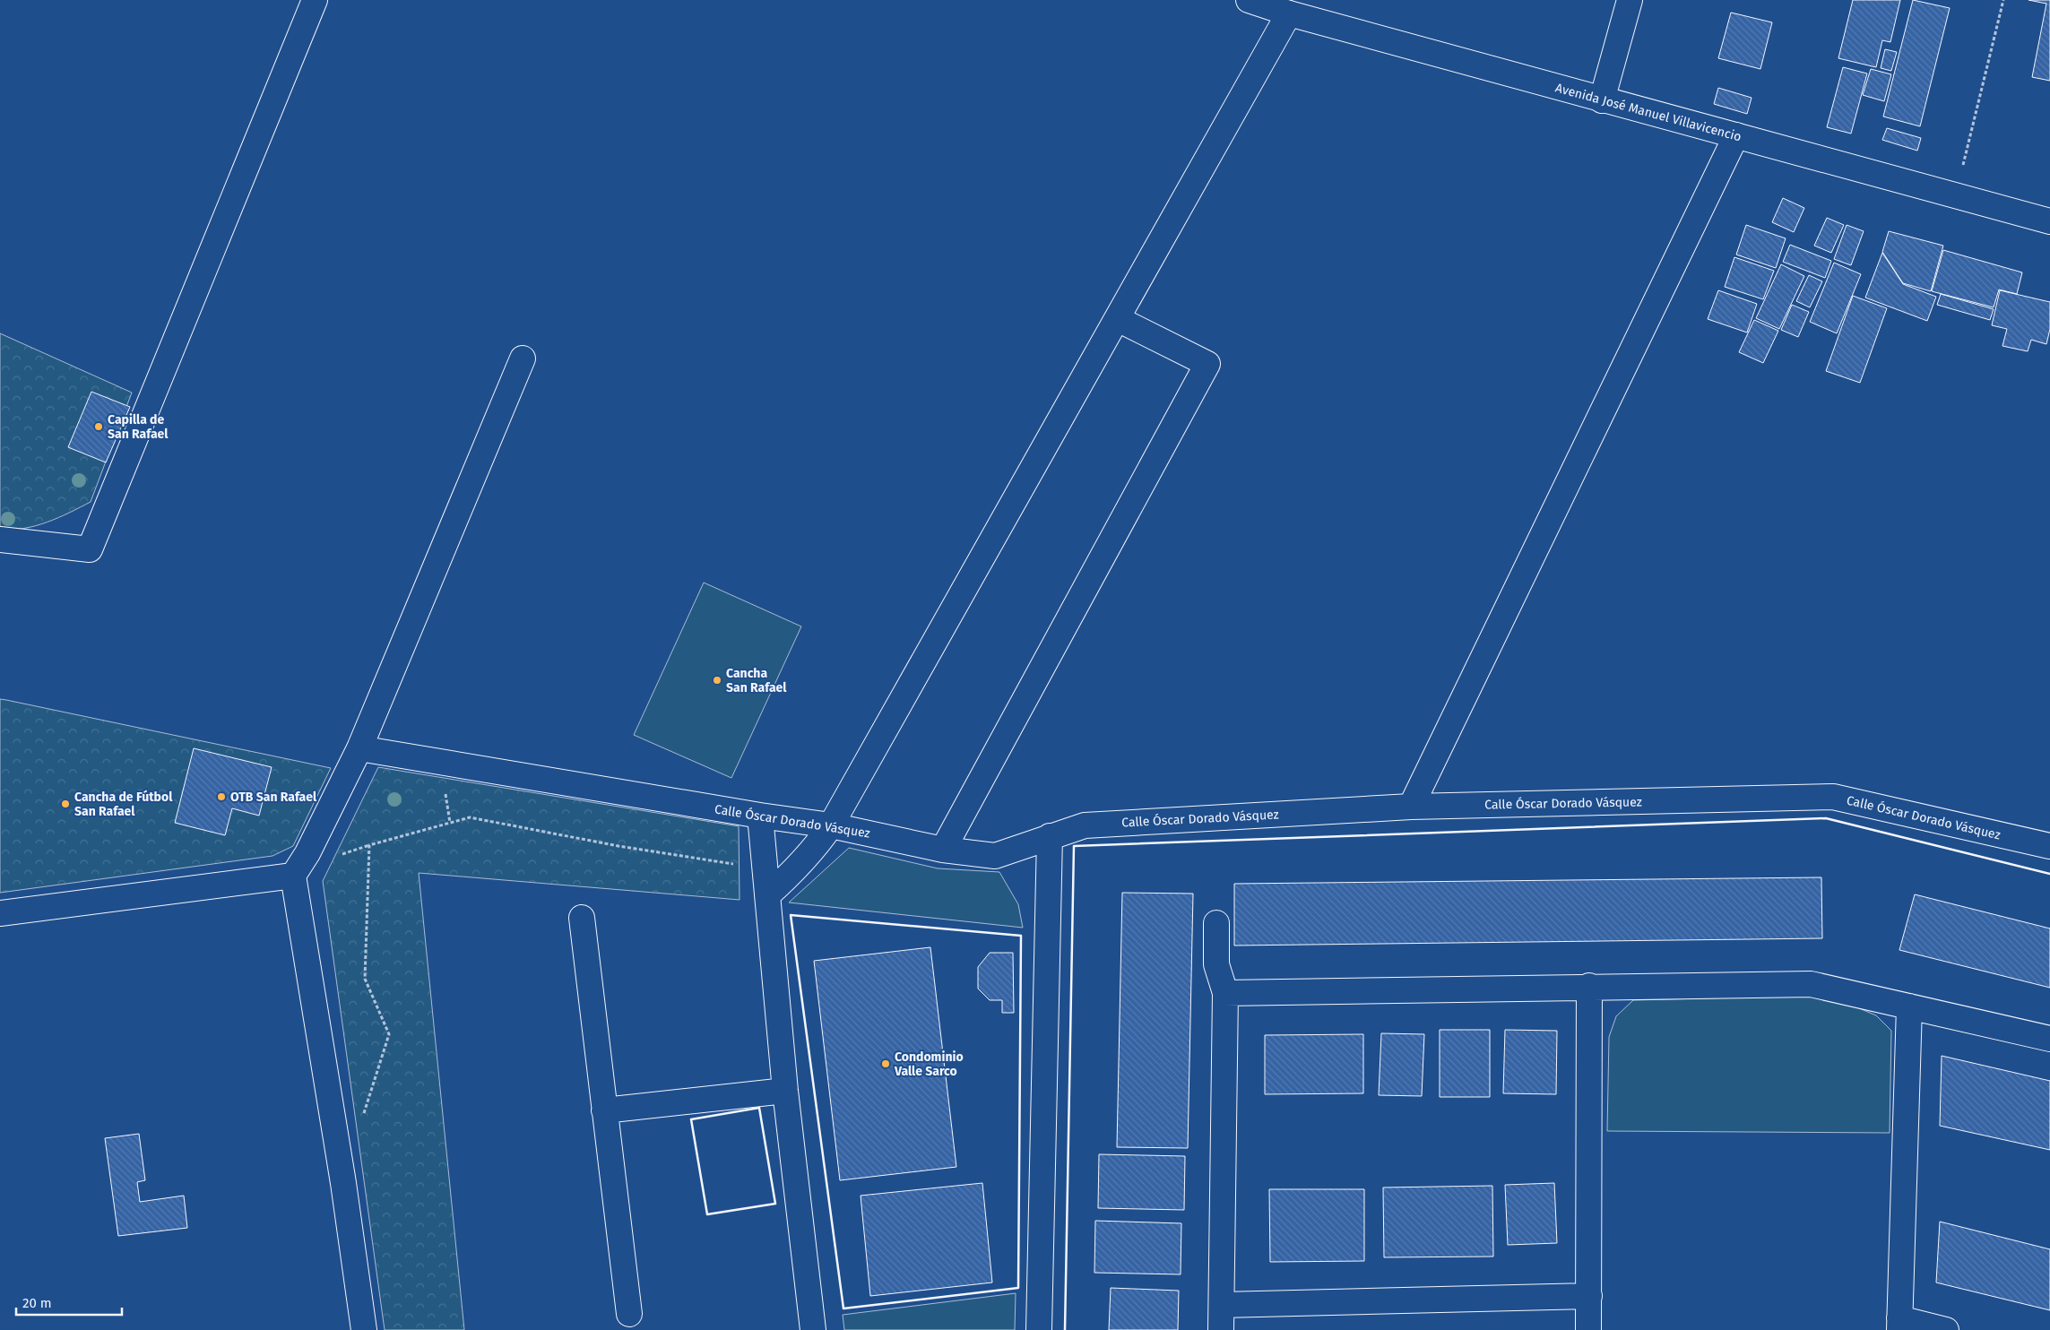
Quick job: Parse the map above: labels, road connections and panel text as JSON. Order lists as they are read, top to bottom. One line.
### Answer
{"streets":{"street":["Avenida José Manuel Villavicencio","Calle Óscar Dorado Vásquez"]},"places":["Capilla de San Rafael","Cancha San Rafael","OTB San Rafael","Cancha de Fútbol San Rafael","Condominio Valle Sarco"],"scale_bar":"20 m"}
